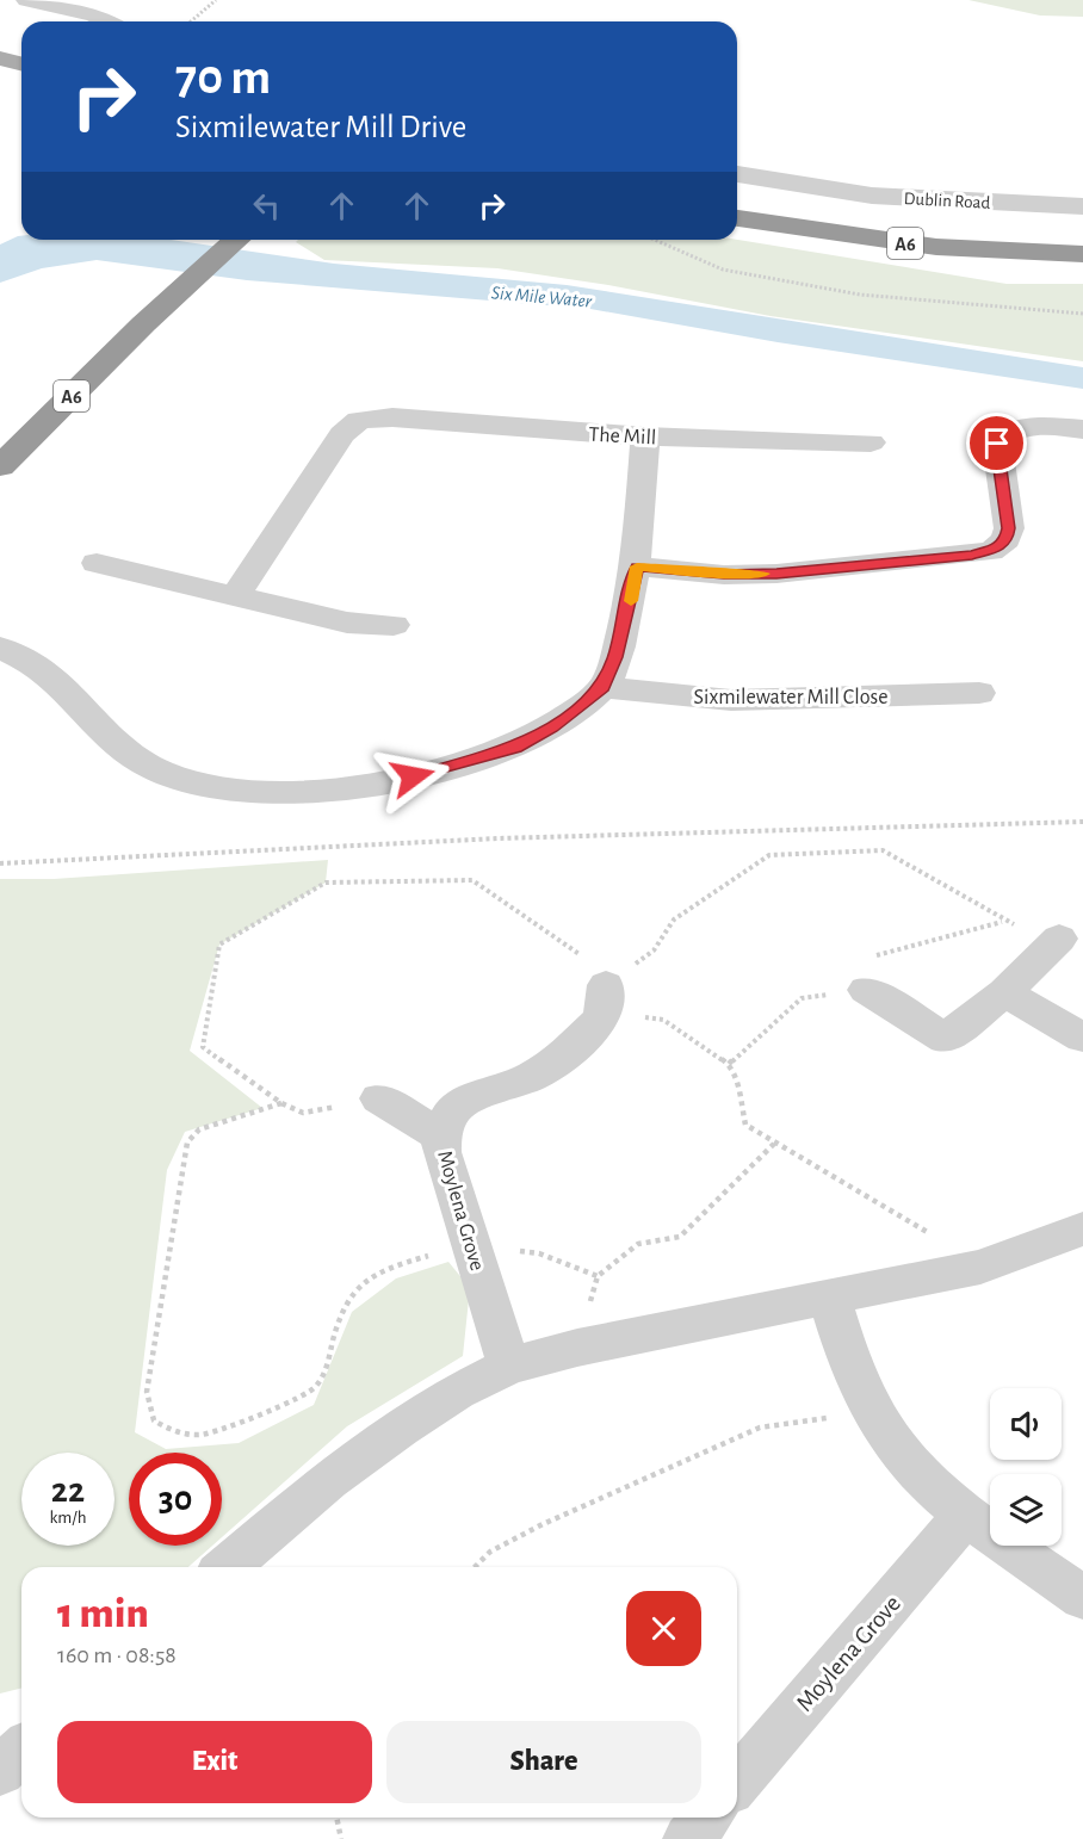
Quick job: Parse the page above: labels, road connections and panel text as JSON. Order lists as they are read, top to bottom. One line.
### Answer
{"streets":{"highway":["A6"],"street":["Dublin Road","The Mill","Sixmilewater Mill Close","Moylena Grove"]},"water":["Six Mile Water"],"page":{"turn":["70 m","Sixmilewater Mill Drive"],"speed":"22 km/h","limit":"30","heading":["1 min","160 m · 08:58"],"buttons":["Exit","Share"]}}
